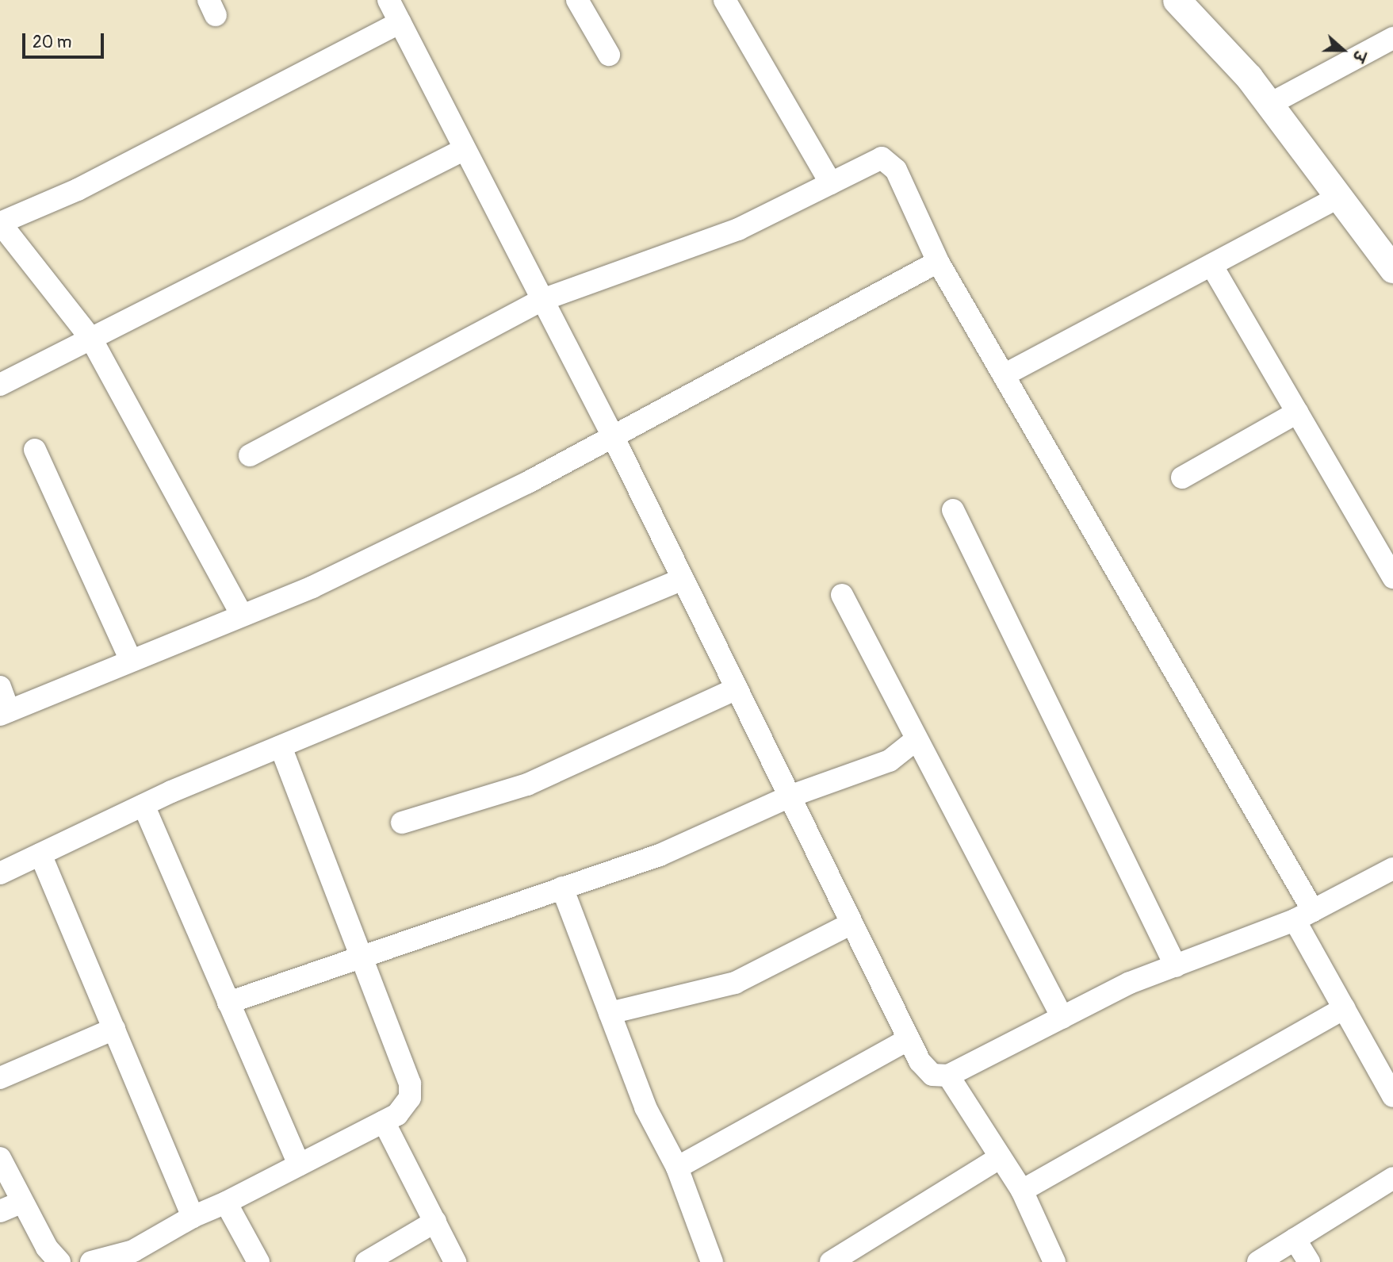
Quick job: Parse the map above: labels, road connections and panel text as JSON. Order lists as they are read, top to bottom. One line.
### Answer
{"scale_bar":"20 m","north":"right"}
